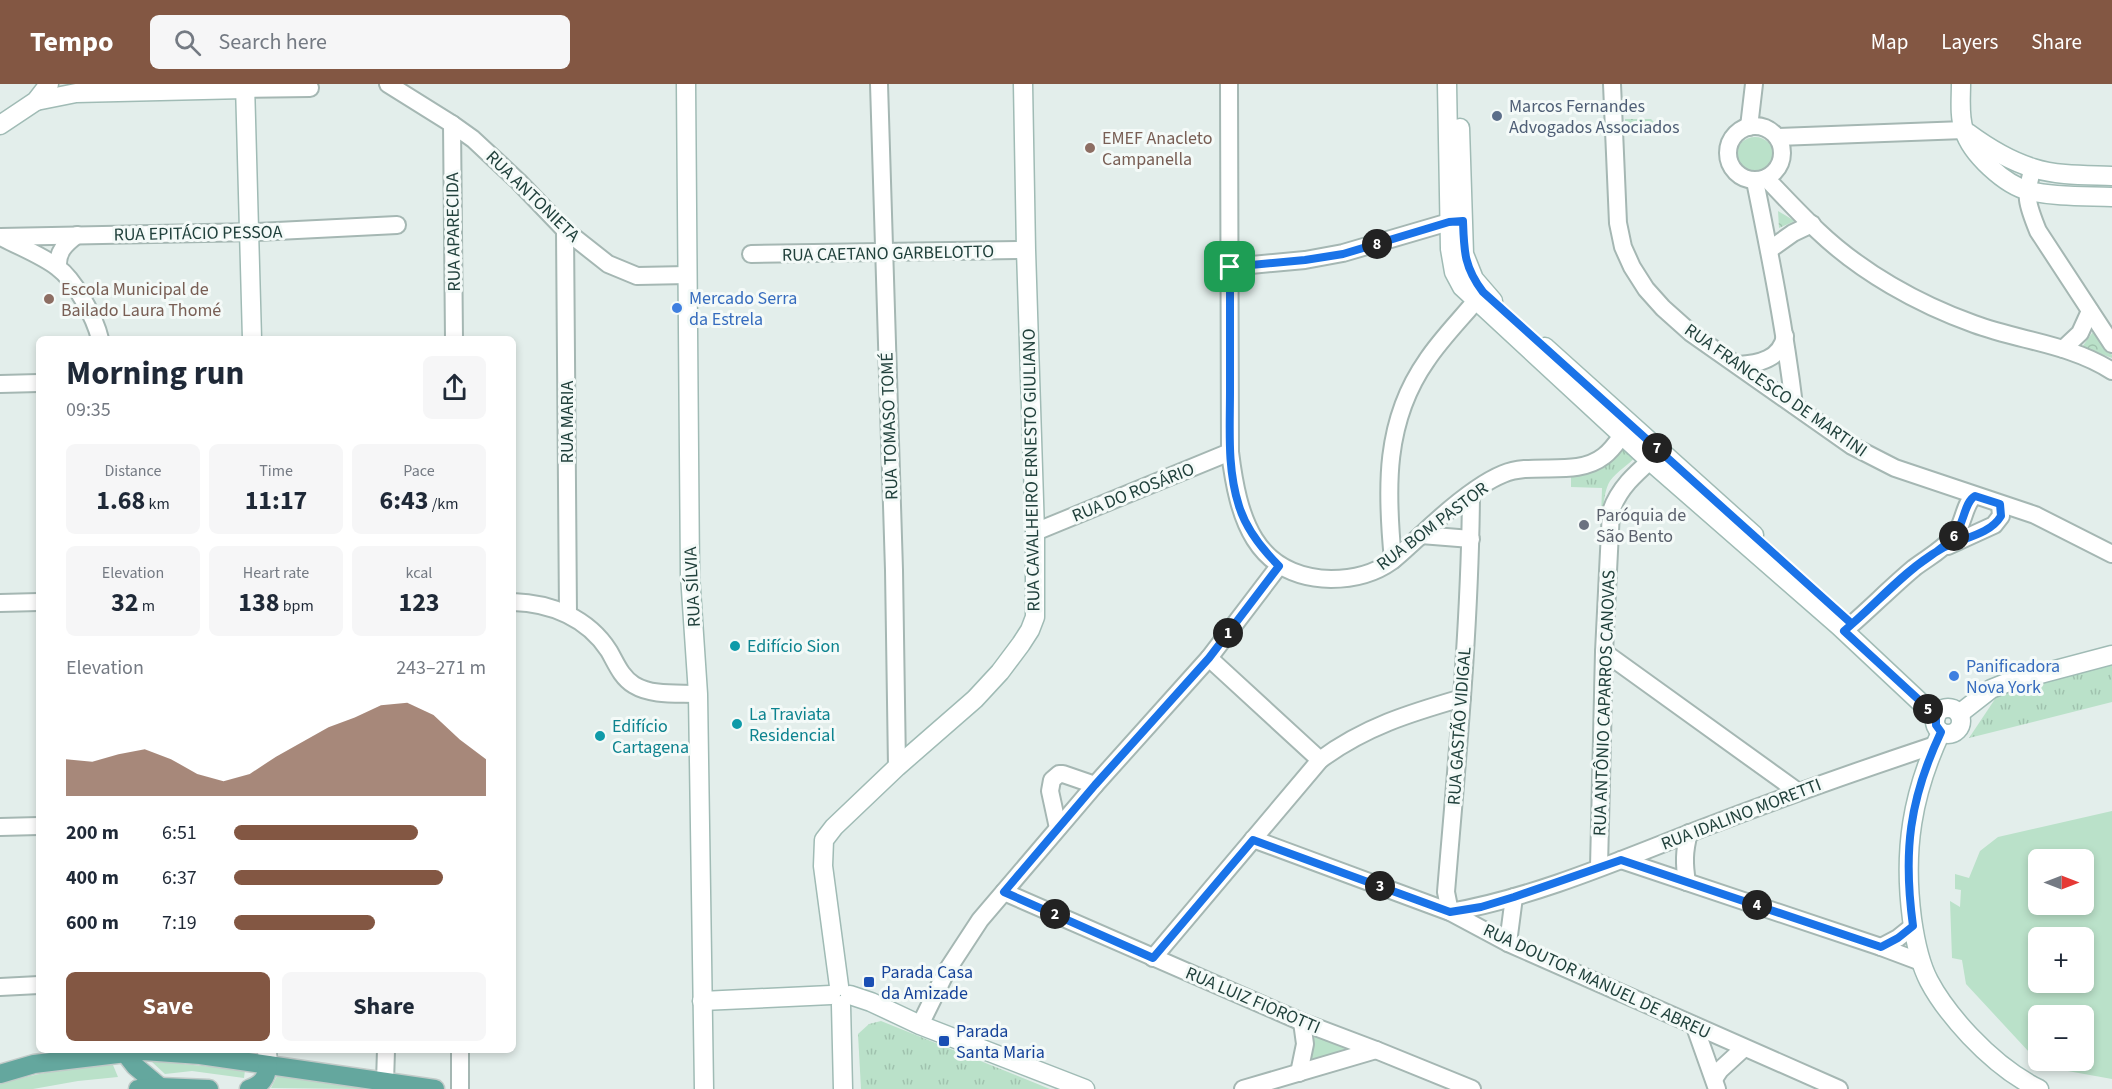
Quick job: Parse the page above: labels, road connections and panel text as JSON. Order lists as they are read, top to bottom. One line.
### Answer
{"streets":{"street":["RUA ANTONIETA","RUA APARECIDA","RUA EPITÁCIO PESSOA","RUA CAETANO GARBELOTTO","RUA FRANCESCO DE MARTINI","RUA MARIA","RUA TOMASO TOMÉ","RUA CAVALHEIRO ERNESTO GIULIANO","RUA DO ROSÁRIO","RUA BOM PASTOR","RUA SÍLVIA","RUA ANTÔNIO CAPARROS CANOVAS","RUA GASTÃO VIDIGAL","RUA IDALINO MORETTI","RUA DOUTOR MANUEL DE ABREU","RUA LUIZ FIOROTTI"]},"crossings":[["RUA ANTONIETA","RUA APARECIDA"],["RUA ANTONIETA","RUA MARIA"],["RUA ANTONIETA","RUA SÍLVIA"],["RUA CAETANO GARBELOTTO","RUA TOMASO TOMÉ"],["RUA CAETANO GARBELOTTO","RUA CAVALHEIRO ERNESTO GIULIANO"],["RUA TOMASO TOMÉ","RUA CAVALHEIRO ERNESTO GIULIANO"],["RUA CAVALHEIRO ERNESTO GIULIANO","RUA DO ROSÁRIO"],["RUA DO ROSÁRIO","RUA BOM PASTOR"],["RUA BOM PASTOR","RUA GASTÃO VIDIGAL"],["RUA ANTÔNIO CAPARROS CANOVAS","RUA IDALINO MORETTI"],["RUA GASTÃO VIDIGAL","RUA IDALINO MORETTI"],["RUA GASTÃO VIDIGAL","RUA DOUTOR MANUEL DE ABREU"],["RUA IDALINO MORETTI","RUA DOUTOR MANUEL DE ABREU"]],"places":{"other":["Marcos Fernandes Advogados Associados","EMEF Anacleto Campanella","Escola Municipal de Bailado Laura Thomé","Mercado Serra da Estrela","Paróquia de São Bento","Edifício Sion","Panificadora Nova York","La Traviata Residencial","Edifício Cartagena"],"transit":["Parada Casa da Amizade","Parada Santa Maria"]},"north":"right","page":{"header":"Tempo","search":"Search here","nav":["Map","Layers","Share"],"pins":["8","7","6","1","5","3","4","2"],"heading":["Morning run","09:35"],"stats":[["Distance","1.68 km"],["Time","11:17"],["Pace","6:43 /km"],["Elevation","32 m"],["Heart rate","138 bpm"],["kcal","123"]],"chart":["Elevation","243–271 m"],"list":[{"name":"200 m","note":"6:51"},{"name":"400 m","note":"6:37"},{"name":"600 m","note":"7:19"}],"map_buttons":["+","−"],"buttons":["Save","Share"]}}
